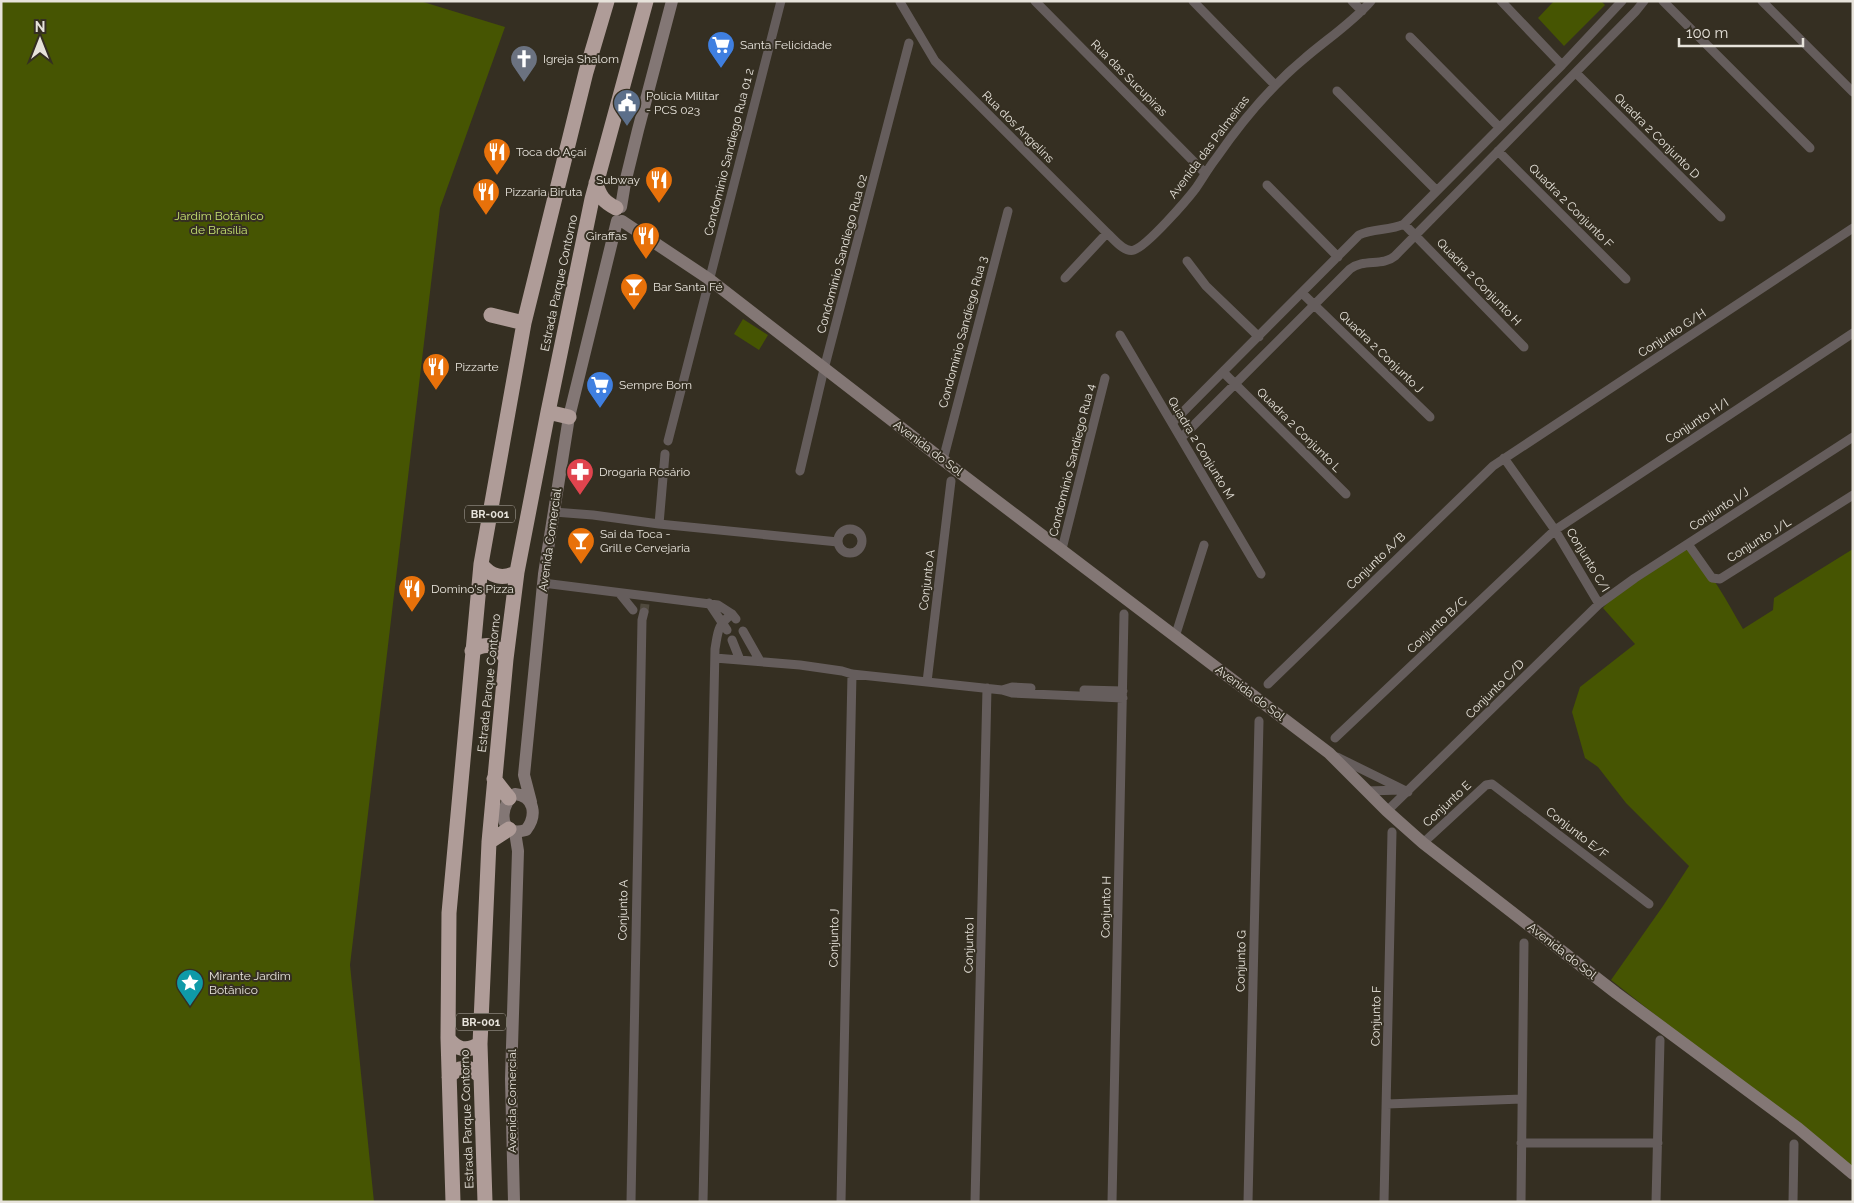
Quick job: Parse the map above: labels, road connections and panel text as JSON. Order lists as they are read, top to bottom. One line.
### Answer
{"streets":{"highway":["Estrada Parque Contorno","BR-001"],"street":["Rua das Sucupiras","Rua dos Angelins","Quadra 2 Conjunto D","Avenida das Palmeiras","Condomínio Sandiego Rua 01 2","Quadra 2 Conjunto F","Condomínio Sandiego Rua 02","Quadra 2 Conjunto H","Condomínio Sandiego Rua 3","Conjunto G/H","Quadra 2 Conjunto J","Conjunto H/I","Quadra 2 Conjunto L","Avenida do Sol","Quadra 2 Conjunto M","Condomínio Sandiego Rua 4","Conjunto I/J","Avenida Comercial","Conjunto J/L","Conjunto C/I","Conjunto A/B","Conjunto A","Conjunto B/C","Conjunto C/D","Conjunto E","Conjunto E/F","Conjunto H","Conjunto J","Conjunto I","Conjunto G","Conjunto F"]},"crossings":[["Rua das Sucupiras","Avenida das Palmeiras"],["Rua dos Angelins","Avenida das Palmeiras"],["Condomínio Sandiego Rua 01 2","Avenida do Sol"],["Condomínio Sandiego Rua 02","Avenida do Sol"],["Condomínio Sandiego Rua 3","Avenida do Sol"],["Conjunto G/H","Conjunto C/I"],["Conjunto G/H","Conjunto A/B"],["Conjunto H/I","Conjunto C/I"],["Conjunto H/I","Conjunto B/C"],["Avenida do Sol","Condomínio Sandiego Rua 4"],["Avenida do Sol","Avenida Comercial"],["Avenida do Sol","Conjunto C/D"],["Avenida do Sol","Conjunto E"],["Conjunto I/J","Conjunto J/L"],["Conjunto I/J","Conjunto C/I"],["Conjunto I/J","Conjunto C/D"],["Conjunto C/I","Conjunto A/B"],["Conjunto C/I","Conjunto B/C"],["Conjunto C/I","Conjunto C/D"],["Conjunto E","Conjunto E/F"]],"parks":["Jardim Botânico de Brasília"],"places":{"supermarket":["Santa Felicidade","Sempre Bom"],"church":["Igreja Shalom"],"public building":["Polícia Militar - PCS 023"],"restaurant":["Toca do Açaí","Subway","Pizzaria Biruta","Giraffas","Pizzarte","Domino's Pizza"],"bar":["Bar Santa Fé","Sai da Toca - Grill e Cervejaria"],"pharmacy":["Drogaria Rosário"],"place":["Mirante Jardim Botânico"]},"scale_bar":"100 m","north":"top"}
